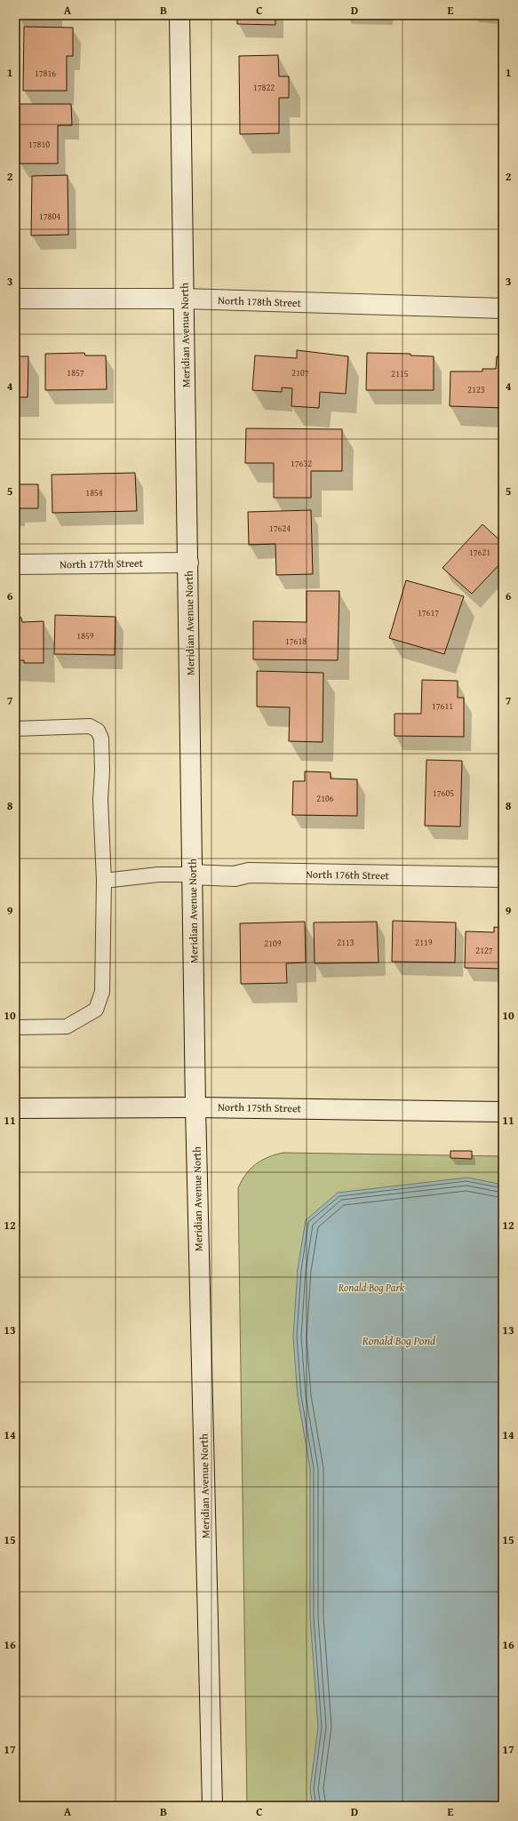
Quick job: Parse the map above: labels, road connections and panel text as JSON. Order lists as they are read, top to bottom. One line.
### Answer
{"streets":{"street":["North 178th Street","Meridian Avenue North","North 177th Street","North 176th Street","North 175th Street"]},"crossings":[["North 178th Street","Meridian Avenue North"],["Meridian Avenue North","North 177th Street"],["Meridian Avenue North","North 176th Street"],["Meridian Avenue North","North 175th Street"]],"water":["Ronald Bog Pond"],"parks":["Ronald Bog Park"],"house_numbers":["17816","17822","17810","17804","1857","2107","2115","2123","17632","1854","17624","17621","17617","1859","17618","17611","17605","2106","2113","2119","2109","2127"],"grid":{"columns":["A","B","C","D","E"],"rows":["1","2","3","4","5","6","7","8","9","10","11","12","13","14","15","16","17"]}}
